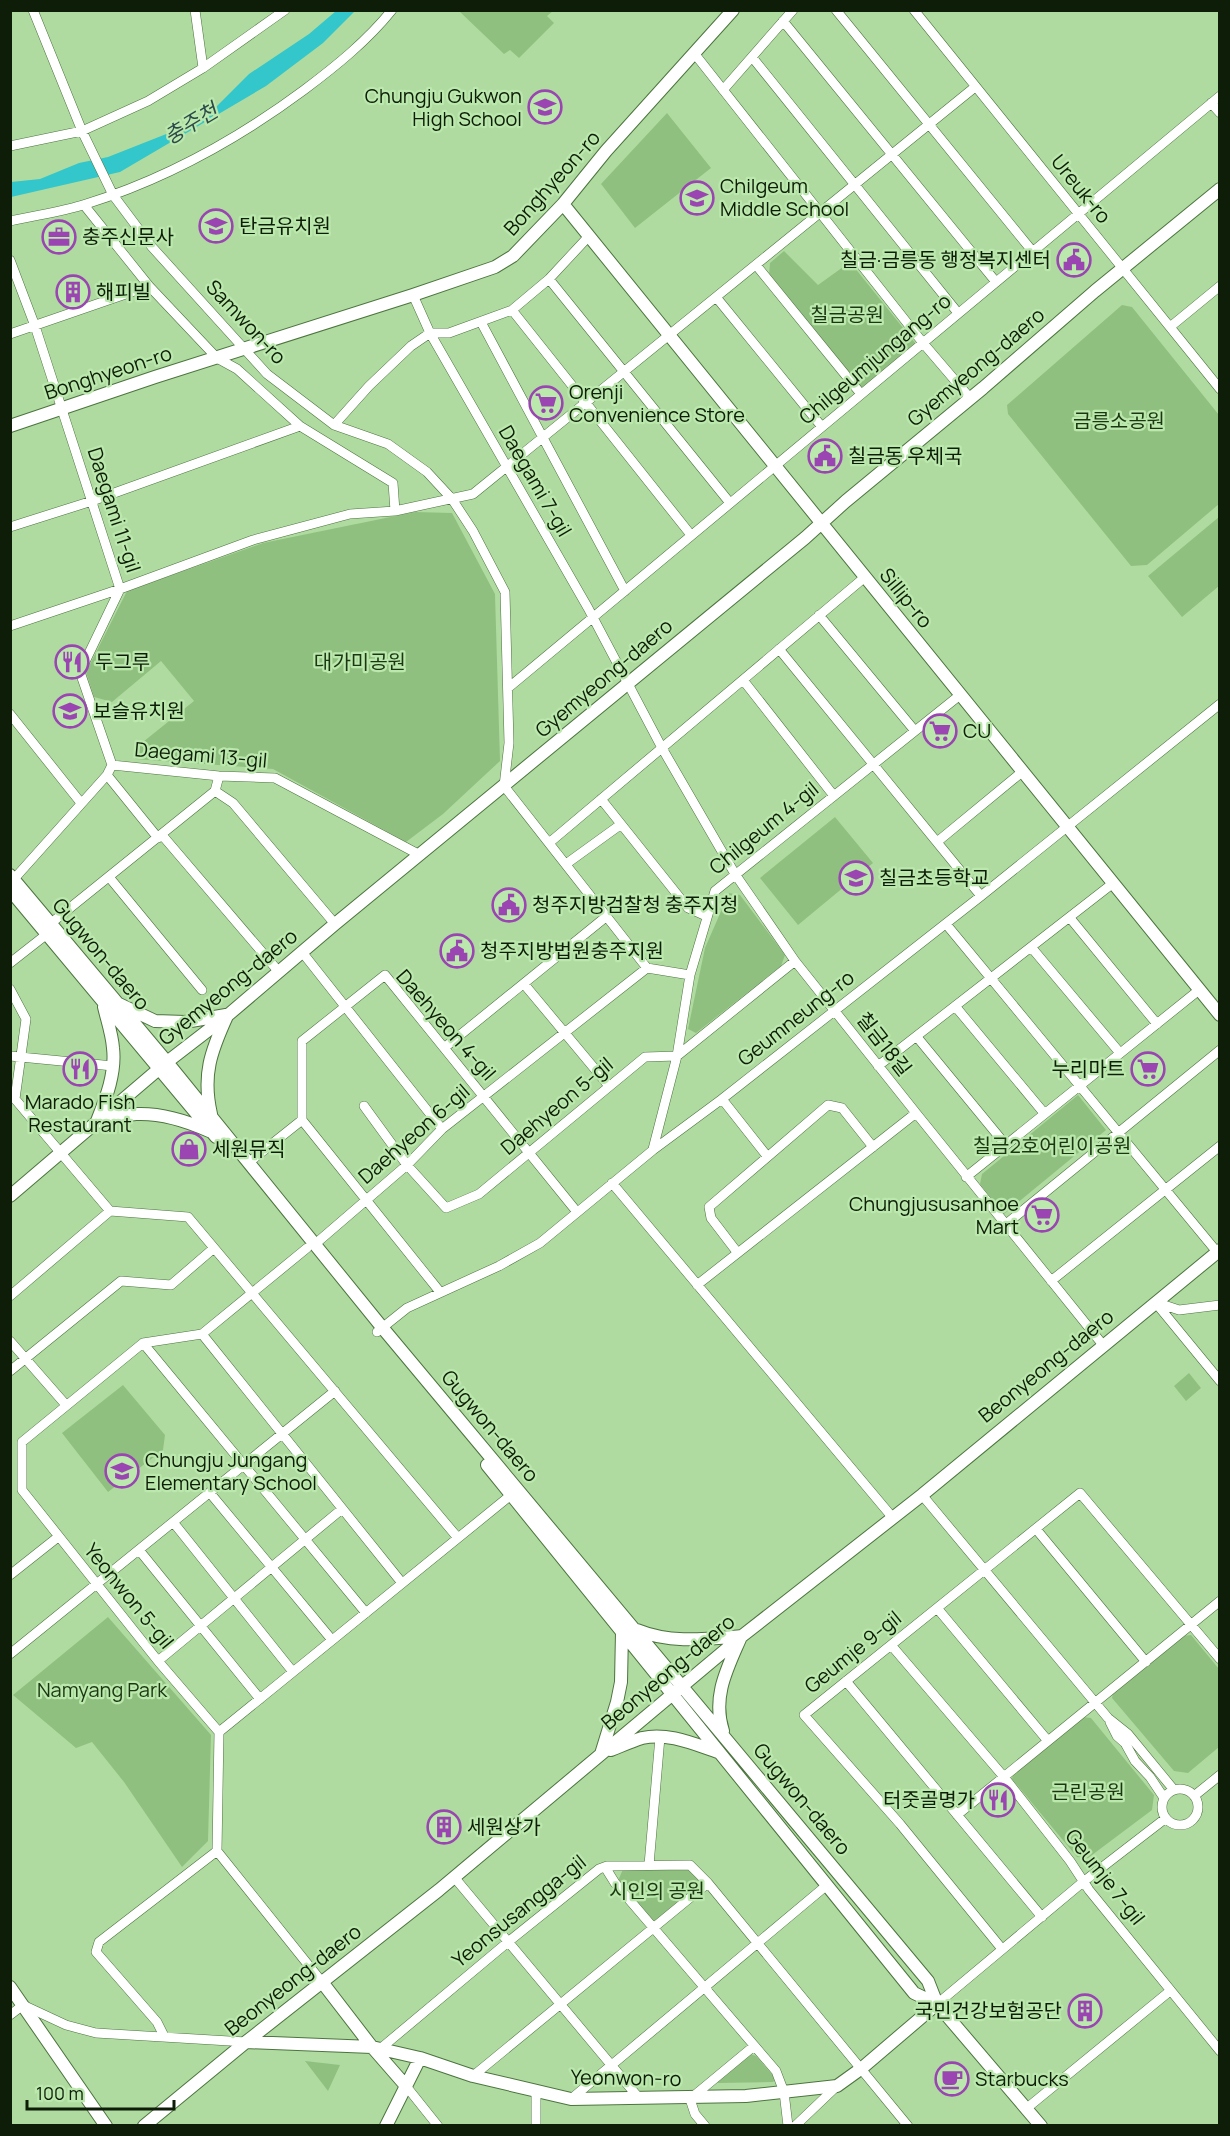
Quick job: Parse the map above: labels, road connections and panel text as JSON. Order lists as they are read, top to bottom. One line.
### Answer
{"streets":{"street":["Bonghyeon-ro","Ureuk-ro","Samwon-ro","Chilgeumjungang-ro","Gyemyeong-daero","Daegami 7-gil","Daegami 11-gil","Sillip-ro","Daegami 13-gil","Chilgeum 4-gil","Gugwon-daero","Geumneung-ro","Daehyeon 4-gil","칠금18길","Daehyeon 5-gil","Daehyeon 6-gil","Beonyeong-daero","Yeonwon 5-gil","Geumje 9-gil","Geumje 7-gil","Yeonsusangga-gil","Yeonwon-ro"]},"crossings":[["Bonghyeon-ro","Samwon-ro"],["Bonghyeon-ro","Daegami 7-gil"],["Bonghyeon-ro","Daegami 11-gil"],["Bonghyeon-ro","Sillip-ro"],["Ureuk-ro","Chilgeumjungang-ro"],["Ureuk-ro","Gyemyeong-daero"],["Samwon-ro","Chilgeumjungang-ro"],["Samwon-ro","Gyemyeong-daero"],["Chilgeumjungang-ro","Daegami 7-gil"],["Chilgeumjungang-ro","Sillip-ro"],["Gyemyeong-daero","Daegami 7-gil"],["Gyemyeong-daero","Sillip-ro"],["Gyemyeong-daero","Daegami 13-gil"],["Gyemyeong-daero","Gugwon-daero"],["Gyemyeong-daero","칠금18길"],["Daegami 7-gil","칠금18길"],["Daegami 11-gil","Daegami 13-gil"],["Sillip-ro","Chilgeum 4-gil"],["Sillip-ro","Geumneung-ro"],["Daegami 13-gil","Gugwon-daero"],["Chilgeum 4-gil","Geumneung-ro"],["Chilgeum 4-gil","칠금18길"],["Chilgeum 4-gil","Daehyeon 5-gil"],["Gugwon-daero","Geumneung-ro"],["Gugwon-daero","Daehyeon 6-gil"],["Gugwon-daero","Beonyeong-daero"],["Gugwon-daero","Yeonwon-ro"],["Geumneung-ro","Daehyeon 4-gil"],["Geumneung-ro","칠금18길"],["Daehyeon 4-gil","Daehyeon 5-gil"],["Daehyeon 4-gil","Daehyeon 6-gil"],["칠금18길","Beonyeong-daero"],["Daehyeon 5-gil","Daehyeon 6-gil"],["Beonyeong-daero","Yeonwon-ro"],["Geumje 9-gil","Geumje 7-gil"],["Yeonsusangga-gil","Yeonwon-ro"]],"water":["충주천"],"parks":["칠금공원","금릉소공원","대가미공원","칠금2호어린이공원","Namyang Park","근린공원","시인의 공원"],"places":{"school or university":["Chungju Gukwon High School","Chilgeum Middle School","탄금유치원","보슬유치원","칠금초등학교","Chungju Jungang Elementary School"],"office":["충주신문사"],"public building":["칠금·금릉동 행정복지센터","칠금동 우체국","청주지방검찰청 충주지청","청주지방법원충주지원"],"building":["해피빌","세원상가","국민건강보험공단"],"supermarket":["Orenji Convenience Store","CU","누리마트","Chungjususanhoe Mart"],"restaurant":["두그루","Marado Fish Restaurant","터줏골명가"],"shop":["세원뮤직"],"cafe":["Starbucks"]},"scale_bar":"100 m"}
